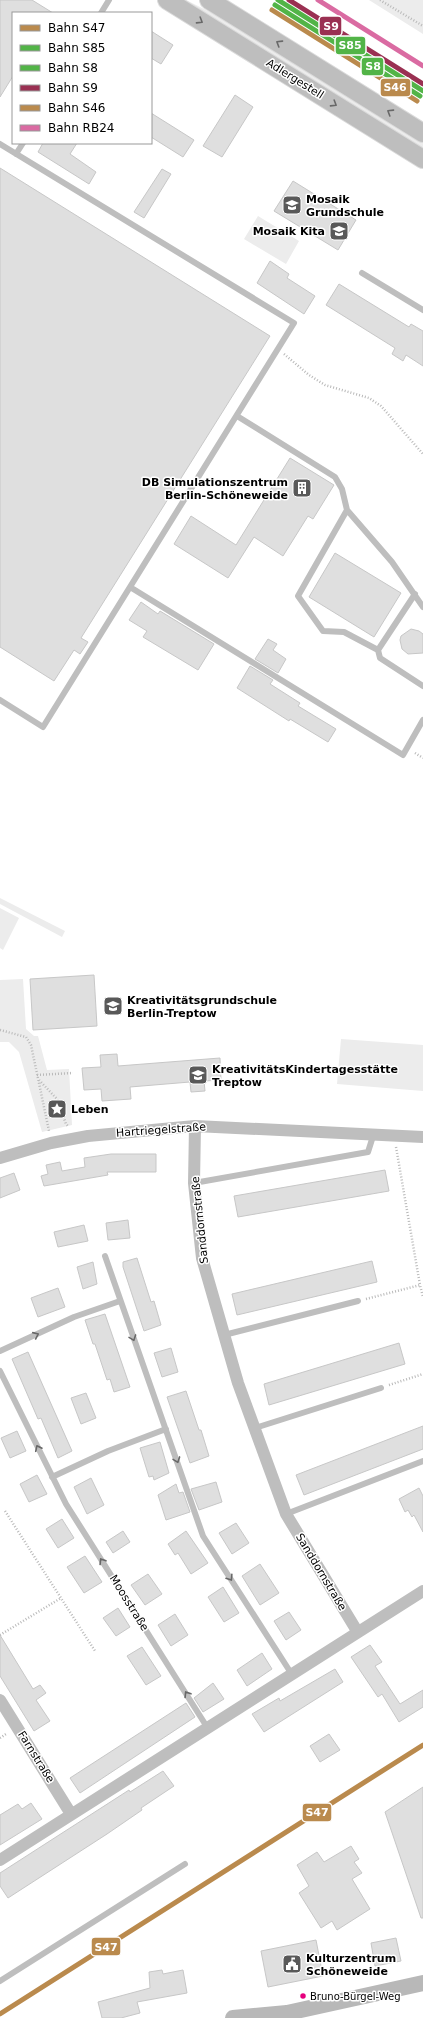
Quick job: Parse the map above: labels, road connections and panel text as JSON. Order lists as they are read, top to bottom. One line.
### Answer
{"streets":{"main road":["Adlergestell"],"street":["Hartriegelstraße","Sanddornstraße","Farnstraße"],"lane":["Moosstraße"]},"crossings":[["Hartriegelstraße","Sanddornstraße"]],"one_way":["Moosstraße"],"places":{"school or university":["Mosaik Grundschule","Mosaik Kita","Kreativitätsgrundschule Berlin-Treptow","KreativitätsKindertagesstätte Treptow"],"building":["DB Simulationszentrum Berlin-Schöneweide"],"place":["Leben"],"public building":["Kulturzentrum Schöneweide"],"other":["Bruno-Bürgel-Weg"]},"lines":["rail line S85","rail line S9","rail line RB24","rail line S8","rail line S46","rail line S47"],"legend":["Bahn S47","Bahn S85","Bahn S8","Bahn S9","Bahn S46","Bahn RB24"]}
